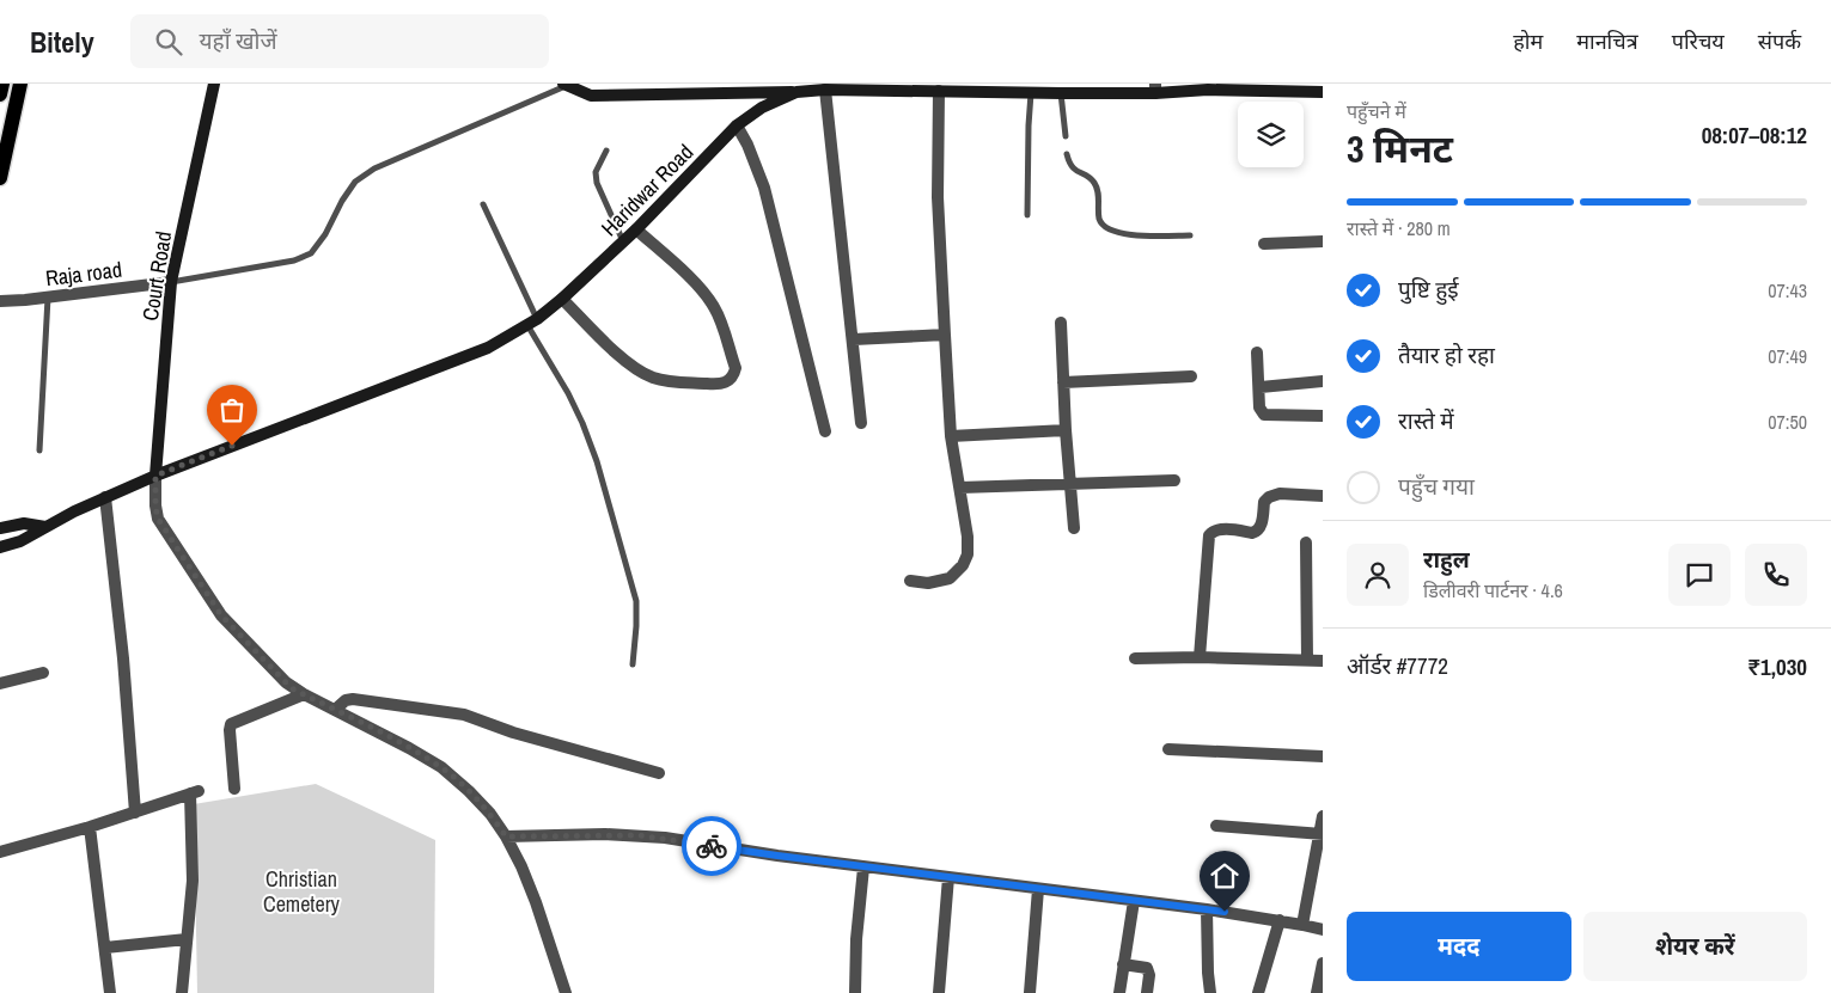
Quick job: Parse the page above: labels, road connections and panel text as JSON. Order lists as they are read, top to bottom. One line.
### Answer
{"streets":{"main road":["Haridwar Road","Court Road"],"street":["Raja road"]},"crossings":[["Haridwar Road","Court Road"],["Raja road","Court Road"]],"parks":["Christian Cemetery"],"page":{"header":"Bitely","search":"यहाँ खोजें","nav":["होम","मानचित्र","परिचय","संपर्क"],"heading":["3 मिनट","पहुँचने में","08:07–08:12"],"panel":["राहुल","डिलीवरी पार्टनर · 4.6","ऑर्डर #7772","₹1,030"],"bar":"रास्ते में · 280 m","list":[["पुष्टि हुई","07:43"],["तैयार हो रहा","07:49"],["रास्ते में","07:50"],"पहुँच गया"],"buttons":["मदद","शेयर करें"]}}
